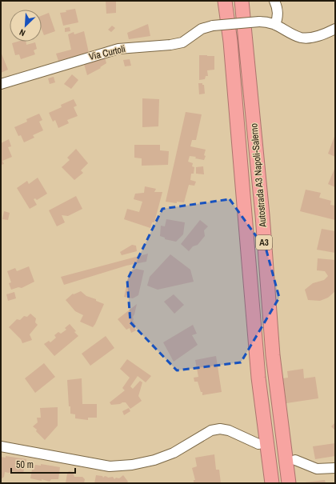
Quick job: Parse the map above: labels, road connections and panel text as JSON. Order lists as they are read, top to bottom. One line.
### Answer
{"streets":{"highway":["Autostrada A3 Napoli-Salerno","A3"],"street":["Via Curtoli"]},"scale_bar":"50 m","north":"bottom left"}
